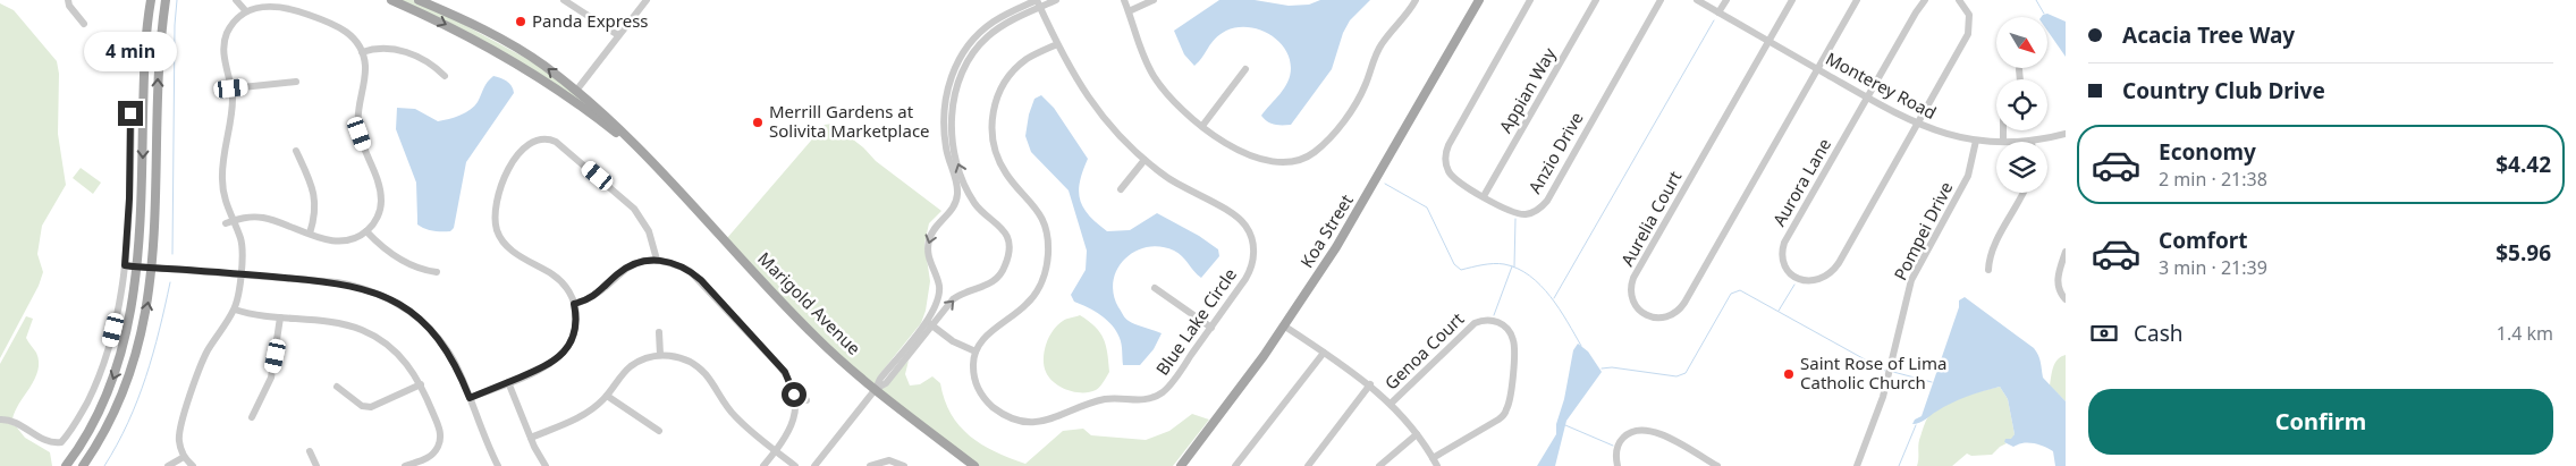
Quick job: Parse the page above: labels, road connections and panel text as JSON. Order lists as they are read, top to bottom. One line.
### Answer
{"streets":{"main road":["Koa Street","Marigold Avenue"],"street":["Monterey Road","Appian Way","Anzio Drive","Aurora Lane","Aurelia Court","Pompei Drive","Blue Lake Circle","Genoa Court"]},"crossings":[["Monterey Road","Aurora Lane"],["Monterey Road","Aurelia Court"],["Monterey Road","Pompei Drive"],["Appian Way","Anzio Drive"]],"places":["Panda Express","Merrill Gardens at Solivita Marketplace","Saint Rose of Lima Catholic Church"],"north":"bottom right","page":{"banner":["Acacia Tree Way","Country Club Drive"],"bubble":"4 min","list":[{"name":"Economy","note":"2 min · 21:38","value":"$4.42"},{"name":"Comfort","note":"3 min · 21:39","value":"$5.96"}],"pay":["Cash","1.4 km"],"buttons":"Confirm"}}
